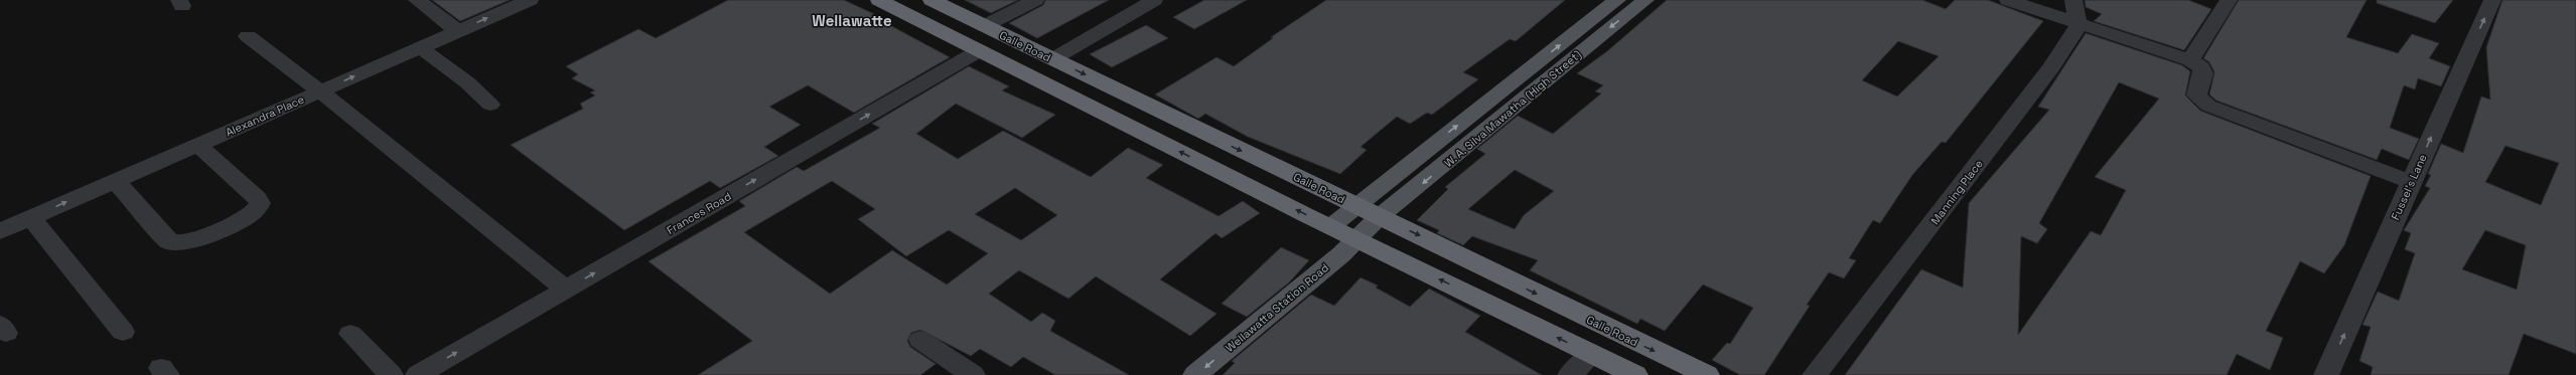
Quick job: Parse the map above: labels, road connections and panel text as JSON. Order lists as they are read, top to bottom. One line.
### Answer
{"streets":{"highway":["Galle Road"],"main road":["W. A. Silva Mawatha (High Street)","Wellawatta Station Road"],"street":["Alexandra Place","Fussel's Lane","Manning Place","Frances Road"]},"crossings":[["Galle Road","W. A. Silva Mawatha (High Street)"],["W. A. Silva Mawatha (High Street)","Wellawatta Station Road"]],"one_way":["Alexandra Place","Fussel's Lane","Frances Road","Wellawatta Station Road"],"districts":["Wellawatte"]}
